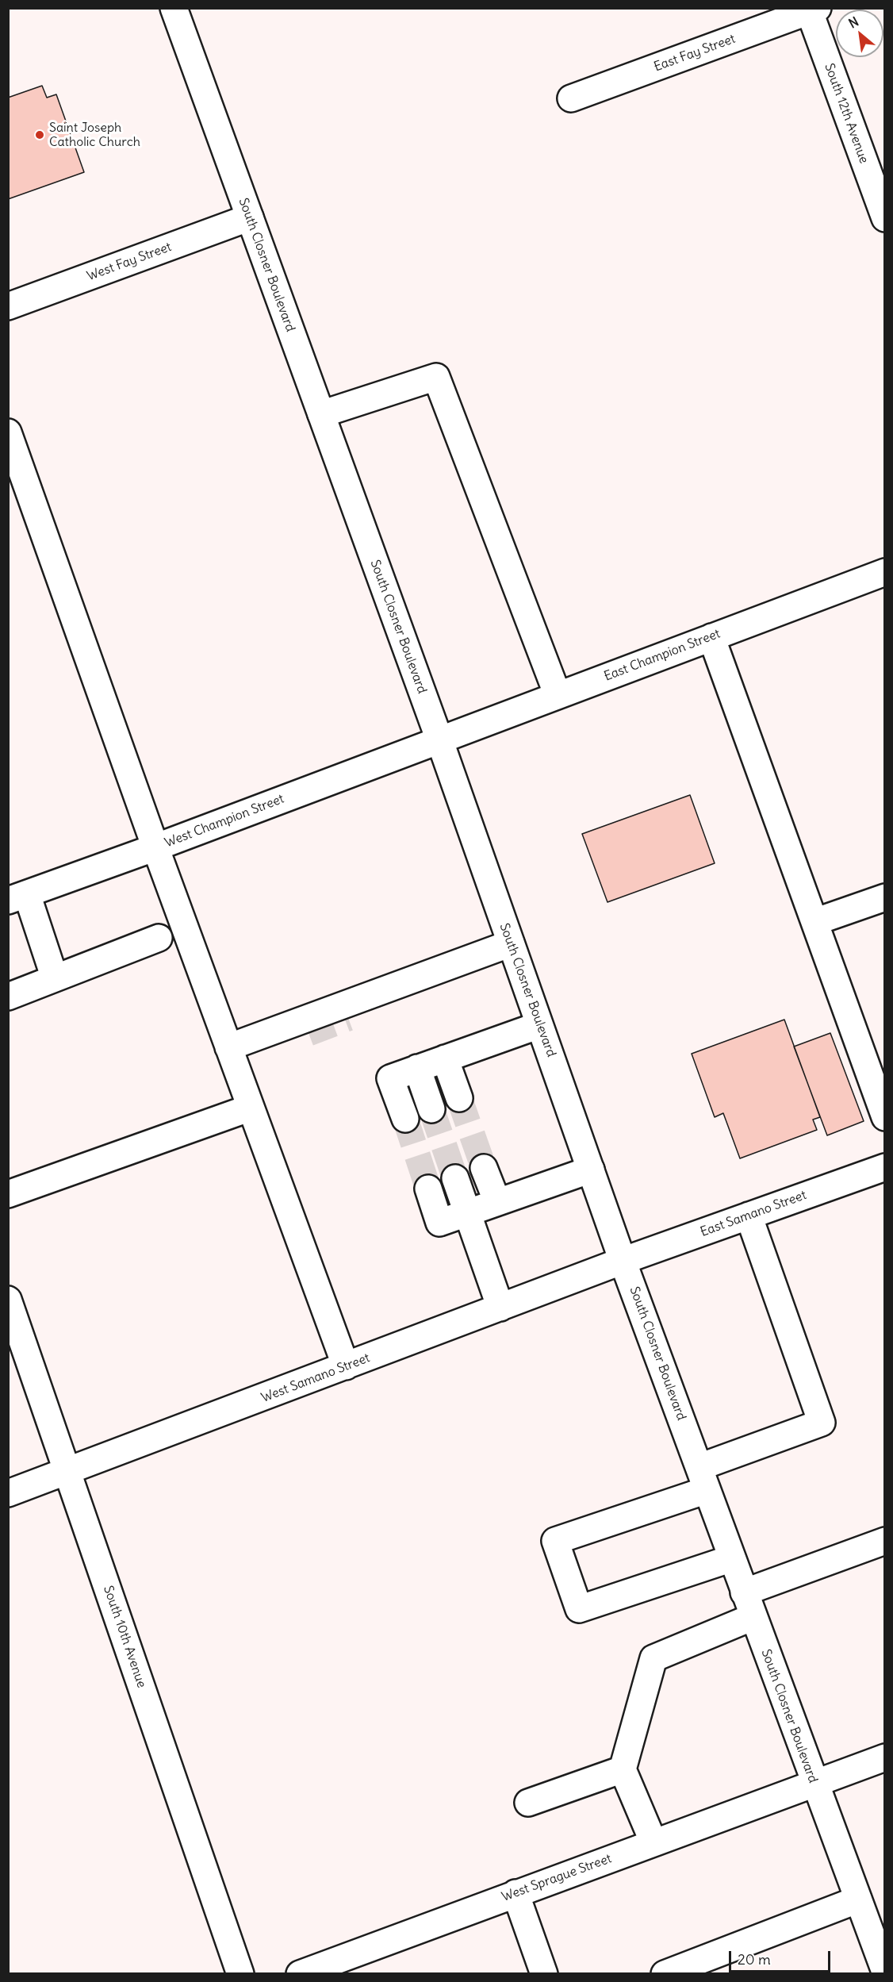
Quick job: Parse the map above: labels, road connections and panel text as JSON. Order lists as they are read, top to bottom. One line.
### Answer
{"streets":{"street":["East Fay Street","South 12th Avenue","West Fay Street","South Closner Boulevard","East Champion Street","West Champion Street","East Samano Street","West Samano Street","South 10th Avenue","West Sprague Street"]},"crossings":[["East Fay Street","South 12th Avenue"],["West Fay Street","South Closner Boulevard"],["South Closner Boulevard","East Champion Street"],["South Closner Boulevard","West Champion Street"],["South Closner Boulevard","East Samano Street"],["South Closner Boulevard","West Samano Street"],["South Closner Boulevard","West Sprague Street"],["East Champion Street","West Champion Street"],["East Samano Street","West Samano Street"],["West Samano Street","South 10th Avenue"]],"places":["Saint Joseph Catholic Church"],"scale_bar":"20 m","north":"top left"}
